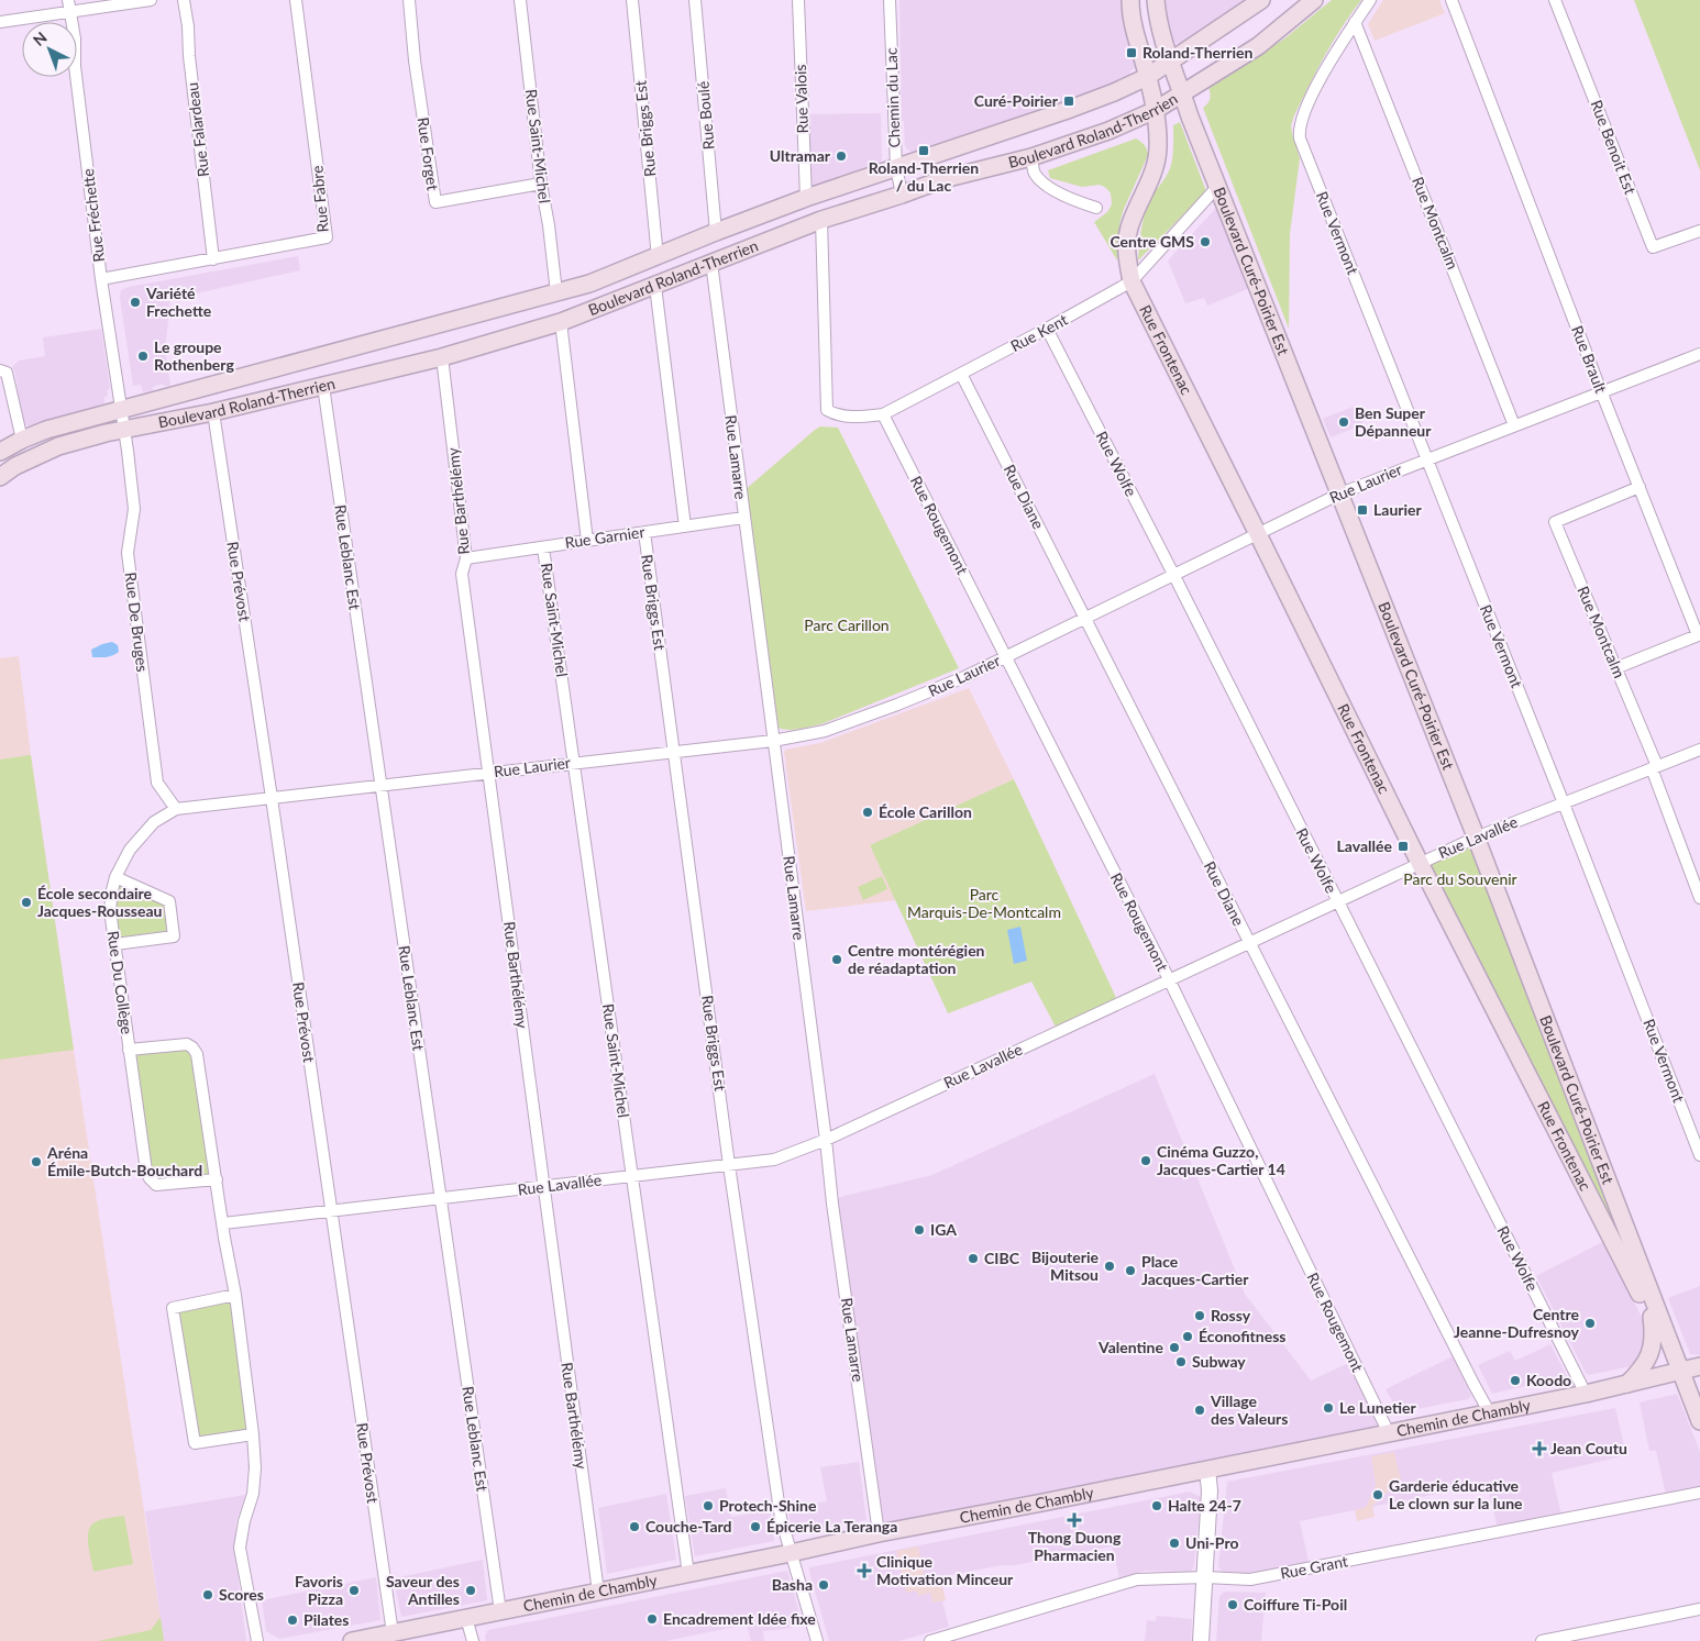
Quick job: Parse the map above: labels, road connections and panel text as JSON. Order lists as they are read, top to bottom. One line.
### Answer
{"streets":{"main road":["Boulevard Roland-Therrien","Boulevard Curé-Poirier Est","Rue Frontenac","Chemin de Chambly"],"street":["Chemin du Lac","Rue Valois","Rue Boulé","Rue Briggs Est","Rue Falardeau","Rue Saint-Michel","Rue Benoit Est","Rue Forget","Rue Fabre","Rue Fréchette","Rue Montcalm","Rue Vermont","Rue Kent","Rue Brault","Rue Lamarre","Rue Wolfe","Rue Laurier","Rue Diane","Rue Barthélémy","Rue Rougemont","Rue Garnier","Rue Leblanc Est","Rue Prévost","Rue De Bruges","Rue Lavallée","Rue Du Collège","Rue Grant"]},"crossings":[["Chemin du Lac","Boulevard Roland-Therrien"],["Rue Valois","Boulevard Roland-Therrien"],["Rue Boulé","Boulevard Roland-Therrien"],["Rue Briggs Est","Boulevard Roland-Therrien"],["Rue Briggs Est","Rue Laurier"],["Rue Briggs Est","Rue Garnier"],["Rue Briggs Est","Rue Lavallée"],["Rue Briggs Est","Chemin de Chambly"],["Boulevard Roland-Therrien","Rue Saint-Michel"],["Boulevard Roland-Therrien","Rue Fréchette"],["Boulevard Roland-Therrien","Boulevard Curé-Poirier Est"],["Boulevard Roland-Therrien","Rue Kent"],["Boulevard Roland-Therrien","Rue Frontenac"],["Boulevard Roland-Therrien","Rue Lamarre"],["Boulevard Roland-Therrien","Rue Barthélémy"],["Boulevard Roland-Therrien","Rue Leblanc Est"],["Boulevard Roland-Therrien","Rue Prévost"],["Boulevard Roland-Therrien","Rue De Bruges"],["Rue Falardeau","Rue Fabre"],["Rue Saint-Michel","Rue Forget"],["Rue Saint-Michel","Rue Laurier"],["Rue Saint-Michel","Rue Garnier"],["Rue Saint-Michel","Rue Lavallée"],["Rue Saint-Michel","Chemin de Chambly"],["Rue Fabre","Rue Fréchette"],["Rue Fréchette","Rue De Bruges"],["Rue Montcalm","Rue Vermont"],["Rue Montcalm","Rue Brault"],["Rue Montcalm","Rue Laurier"],["Rue Montcalm","Rue Lavallée"],["Rue Vermont","Rue Laurier"],["Rue Vermont","Rue Lavallée"],["Boulevard Curé-Poirier Est","Rue Kent"],["Boulevard Curé-Poirier Est","Rue Frontenac"],["Boulevard Curé-Poirier Est","Rue Laurier"],["Boulevard Curé-Poirier Est","Rue Lavallée"],["Boulevard Curé-Poirier Est","Chemin de Chambly"],["Rue Kent","Rue Frontenac"],["Rue Kent","Rue Wolfe"],["Rue Kent","Rue Diane"],["Rue Kent","Rue Rougemont"],["Rue Frontenac","Rue Laurier"],["Rue Frontenac","Rue Lavallée"],["Rue Frontenac","Chemin de Chambly"],["Rue Brault","Rue Laurier"],["Rue Lamarre","Rue Laurier"],["Rue Lamarre","Rue Garnier"],["Rue Lamarre","Rue Lavallée"],["Rue Lamarre","Chemin de Chambly"],["Rue Wolfe","Rue Laurier"],["Rue Wolfe","Rue Lavallée"],["Rue Wolfe","Chemin de Chambly"],["Rue Laurier","Rue Diane"],["Rue Laurier","Rue Barthélémy"],["Rue Laurier","Rue Rougemont"],["Rue Laurier","Rue Leblanc Est"],["Rue Laurier","Rue Prévost"],["Rue Laurier","Rue De Bruges"],["Rue Laurier","Rue Du Collège"],["Rue Diane","Rue Lavallée"],["Rue Diane","Chemin de Chambly"],["Rue Barthélémy","Rue Garnier"],["Rue Barthélémy","Rue Lavallée"],["Rue Barthélémy","Chemin de Chambly"],["Rue Rougemont","Rue Lavallée"],["Rue Rougemont","Chemin de Chambly"],["Rue Leblanc Est","Rue Lavallée"],["Rue Leblanc Est","Chemin de Chambly"],["Rue Prévost","Rue Lavallée"],["Rue Prévost","Chemin de Chambly"],["Rue De Bruges","Rue Du Collège"],["Rue Lavallée","Rue Du Collège"]],"parks":["Parc Carillon","Parc du Souvenir","Parc Marquis-De-Montcalm"],"places":{"transit":["Roland-Therrien","Curé-Poirier","Roland-Therrien / du Lac","Laurier","Lavallée"],"other":["Ultramar","Centre GMS","Variété Frechette","Le groupe Rothenberg","Ben Super Dépanneur","École Carillon","École secondaire Jacques-Rousseau","Centre montérégien de réadaptation","Cinéma Guzzo, Jacques-Cartier 14","Aréna Émile-Butch-Bouchard","IGA","CIBC","Bijouterie Mitsou","Place Jacques-Cartier","Rossy","Centre Jeanne-Dufresnoy","Éconofitness","Valentine","Subway","Koodo","Le Lunetier","Village des Valeurs","Garderie éducative Le clown sur la lune","Protech-Shine","Halte 24-7","Couche-Tard","Épicerie La Teranga","Uni-Pro","Basha","Favoris Pizza","Saveur des Antilles","Scores","Coiffure Ti-Poil","Encadrement Idée fixe","Pilates"],"health":["Jean Coutu","Thong Duong Pharmacien","Clinique Motivation Minceur"]},"north":"top left"}
